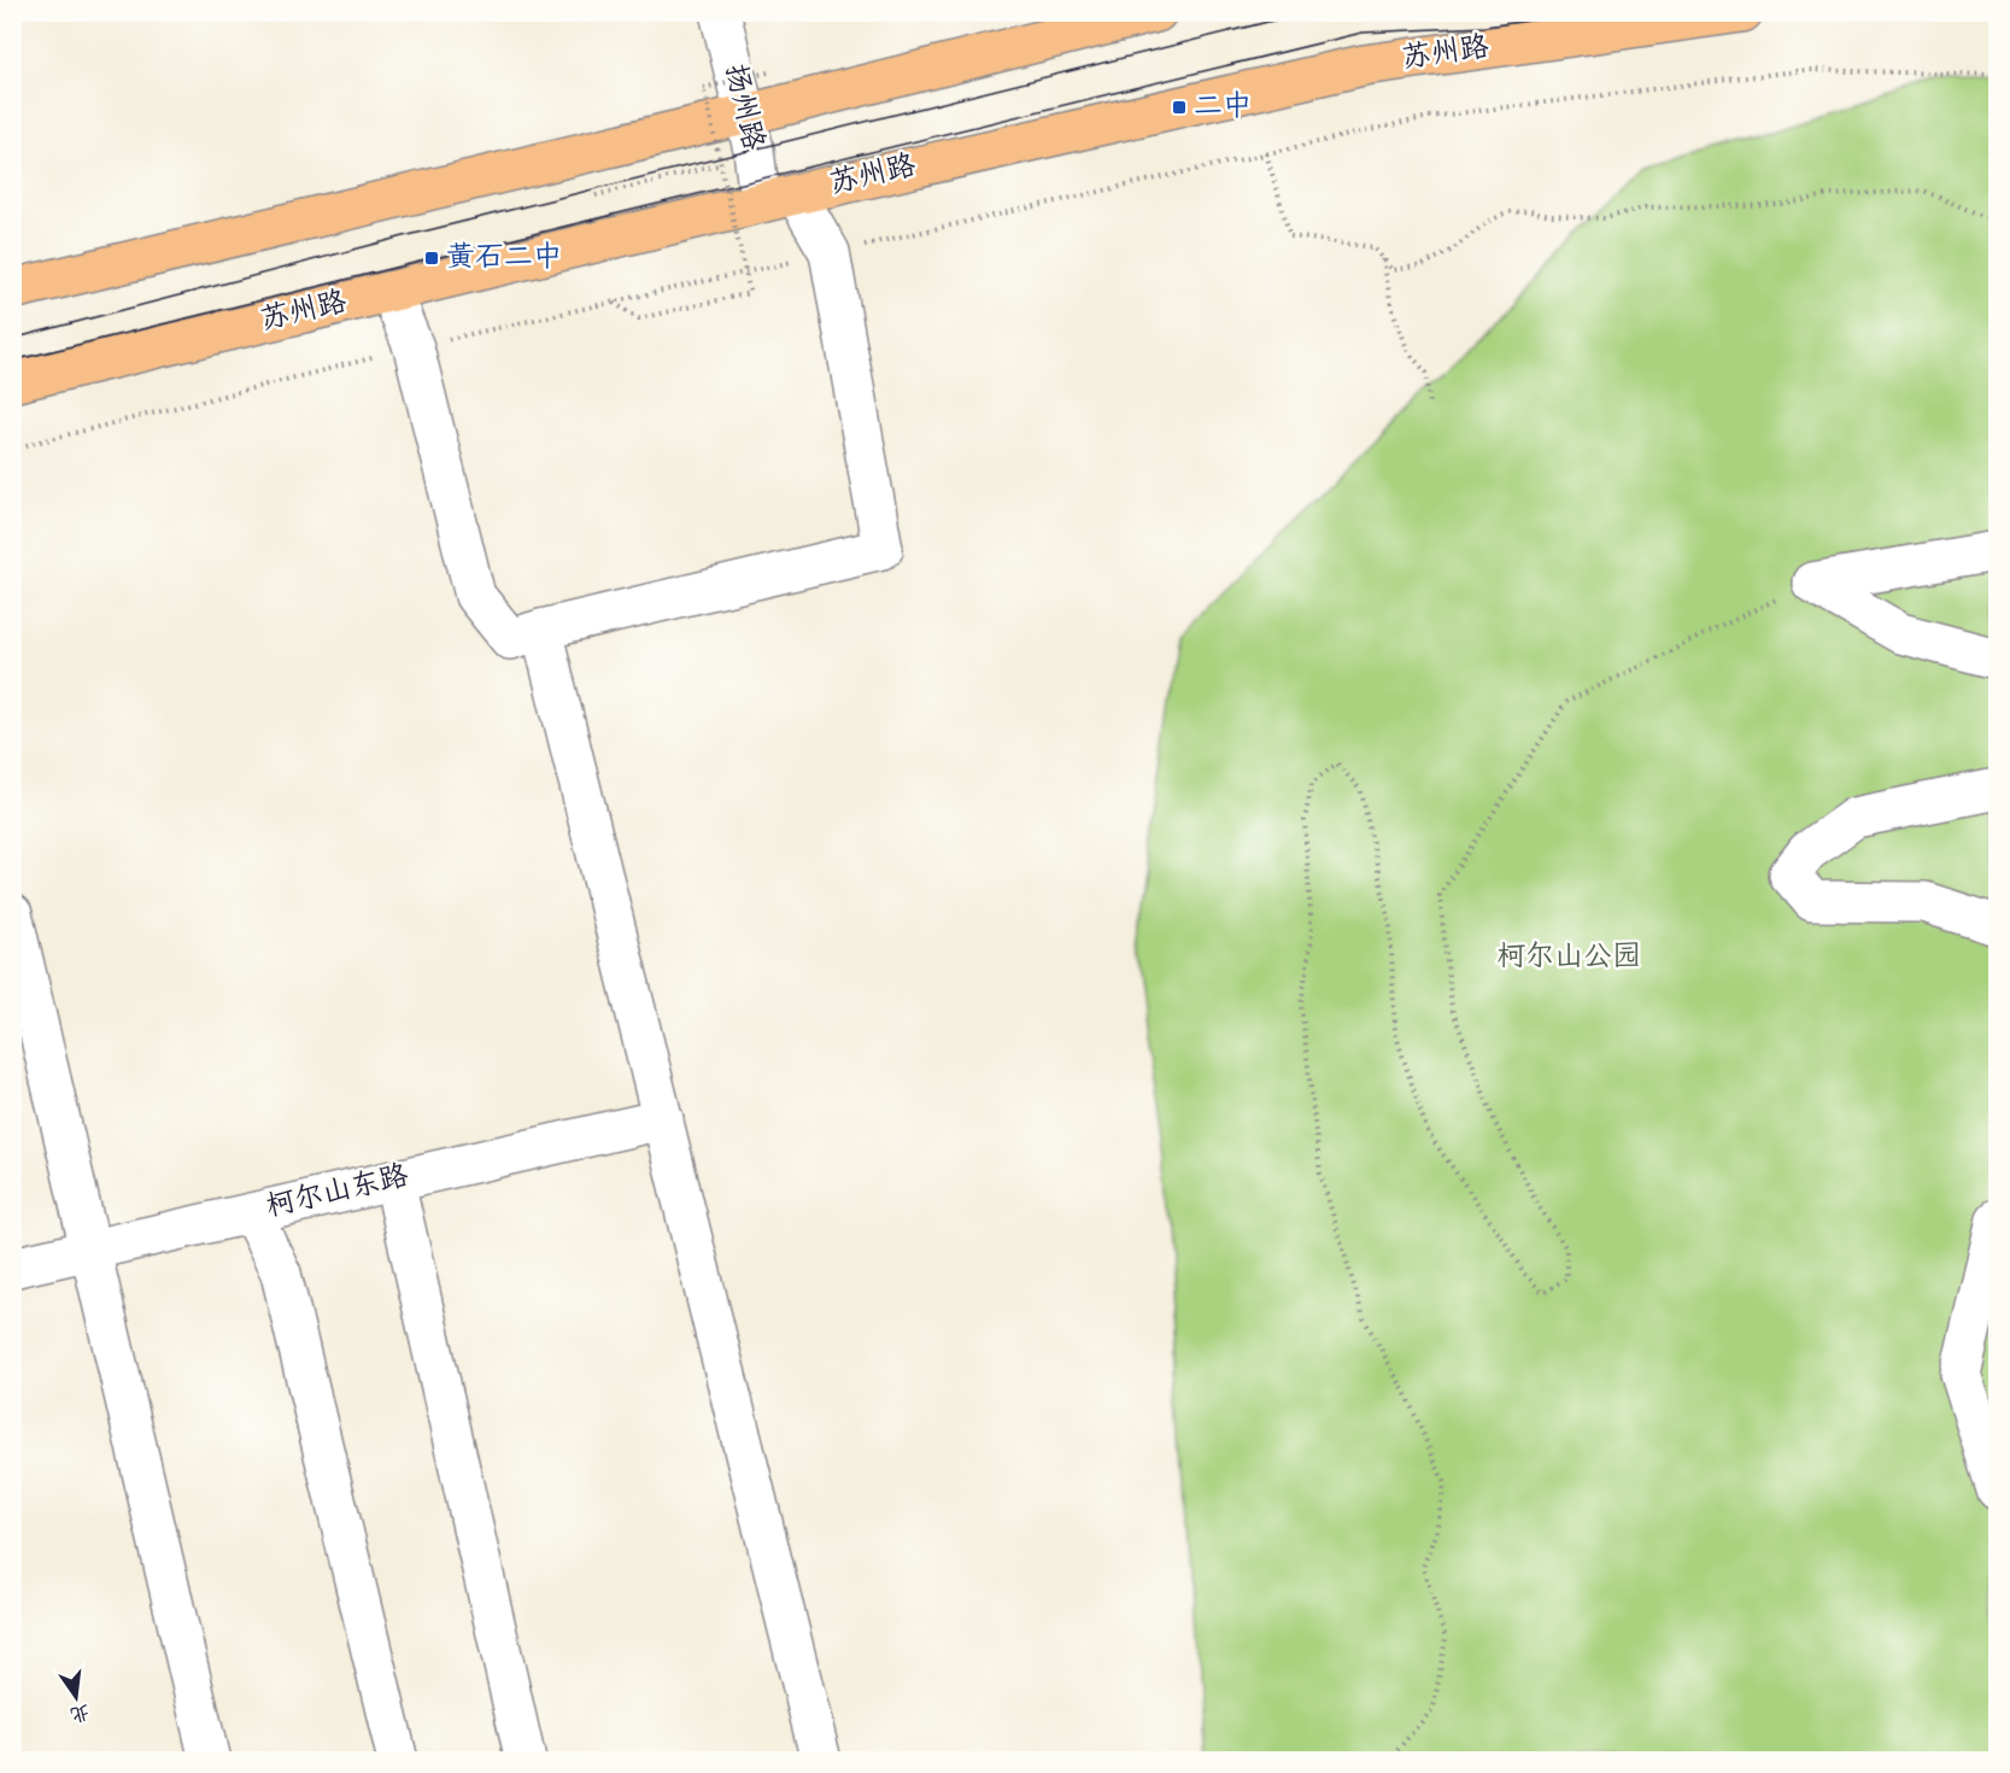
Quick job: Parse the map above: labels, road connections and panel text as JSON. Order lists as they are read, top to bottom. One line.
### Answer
{"streets":{"main road":["苏州路"],"street":["扬州路","柯尔山东路"]},"crossings":[["苏州路","扬州路"]],"parks":["柯尔山公园"],"places":{"transit":["二中","黄石二中"]},"north":"bottom"}
